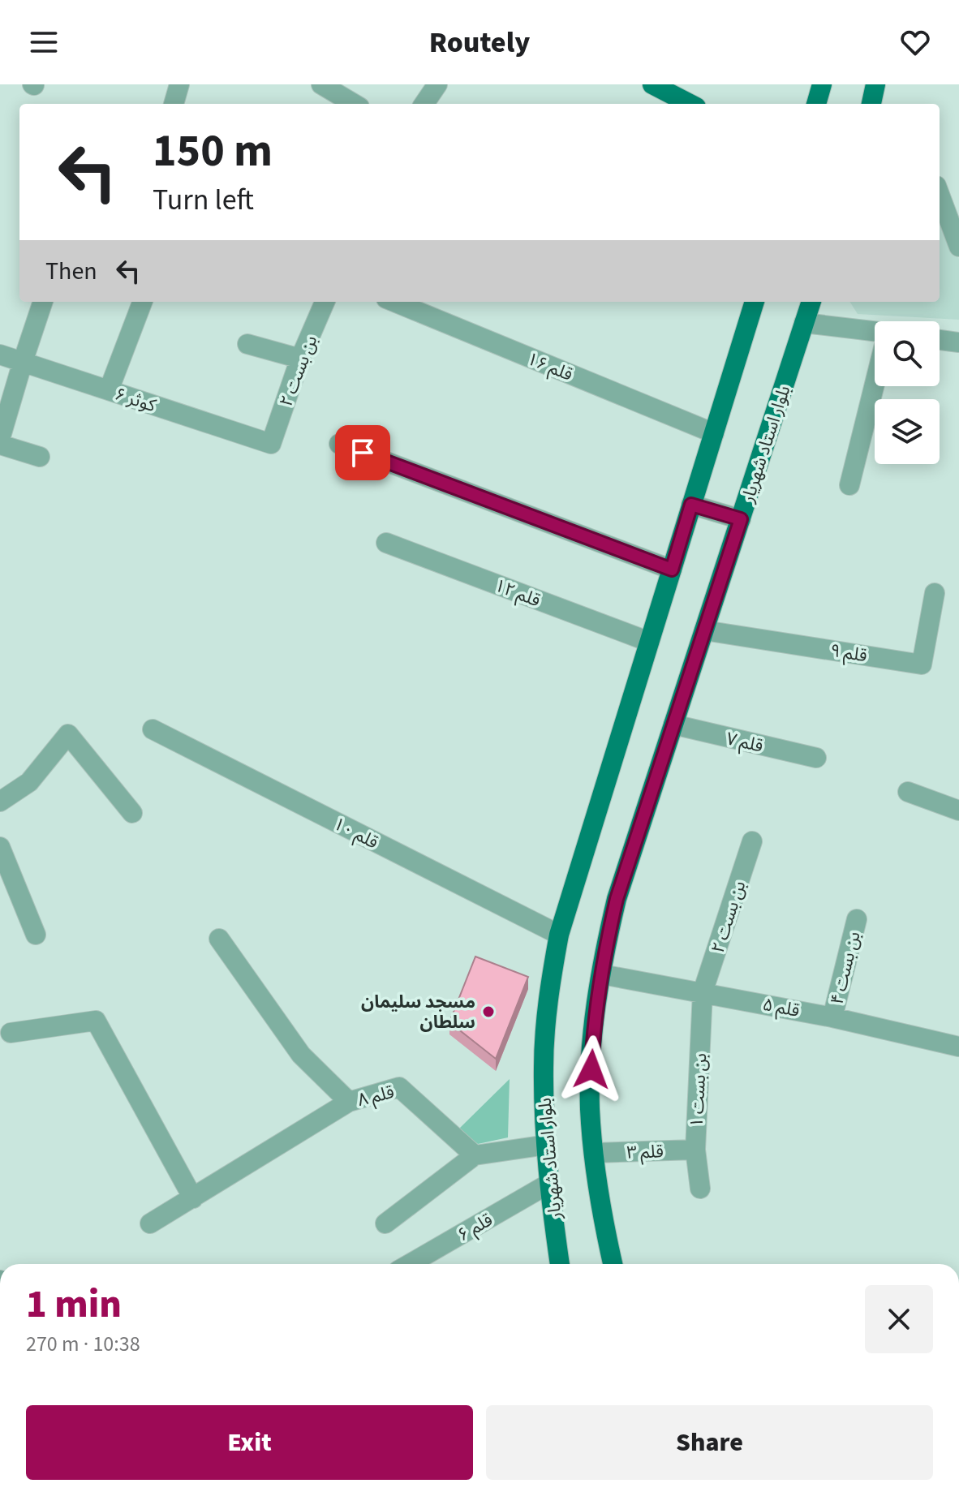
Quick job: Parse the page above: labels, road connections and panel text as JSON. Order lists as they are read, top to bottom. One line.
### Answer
{"streets":{"main road":["بلوار استاد شهریار"],"street":["قلم ۱۶","بن بست ۲","کوثر ۶","قلم ۱۲","قلم ۹","قلم ۷","قلم ۱۰","بن بست ۴","قلم ۵","بن بست ۱","قلم ۸","قلم ۳","قلم ۶"]},"crossings":[["قلم ۱۶","بلوار استاد شهریار"],["بن بست ۲","کوثر ۶"],["بن بست ۲","قلم ۵"],["بن بست ۲","بن بست ۱"],["بلوار استاد شهریار","قلم ۱۲"],["بلوار استاد شهریار","قلم ۹"],["بلوار استاد شهریار","قلم ۷"],["بلوار استاد شهریار","قلم ۱۰"],["بلوار استاد شهریار","قلم ۵"],["بلوار استاد شهریار","قلم ۳"],["بلوار استاد شهریار","قلم ۶"],["بن بست ۴","قلم ۵"],["قلم ۵","بن بست ۱"],["بن بست ۱","قلم ۳"]],"places":["مسجد سلیمان سلطان"],"page":{"header":"Routely","turn":["150 m","Turn left"],"then":"Then","heading":["1 min","270 m · 10:38"],"buttons":["Exit","Share"]}}
